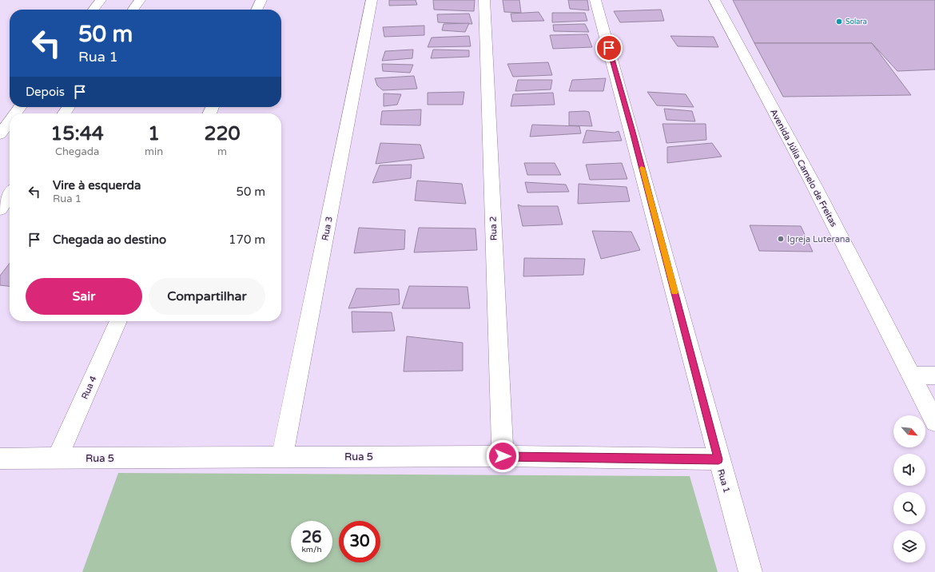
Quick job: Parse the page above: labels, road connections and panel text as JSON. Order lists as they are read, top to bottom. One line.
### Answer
{"streets":{"street":["Avenida Júlia Camelo de Freitas","Rua 3","Rua 2","Rua 4","Rua 5","Rua 1"]},"crossings":[["Rua 3","Rua 5"],["Rua 2","Rua 5"],["Rua 4","Rua 5"],["Rua 5","Rua 1"]],"places":["Solara","Igreja Luterana"],"north":"bottom right","page":{"turn":["50 m","Rua 1"],"then":"Depois","eta":["15:44","Chegada","1","min","220","m"],"list":[{"name":"Vire à esquerda","note":"Rua 1","value":"50 m"},{"name":"Chegada ao destino","value":"170 m"}],"buttons":["Sair","Compartilhar"],"speed":"26 km/h","limit":"30"}}
